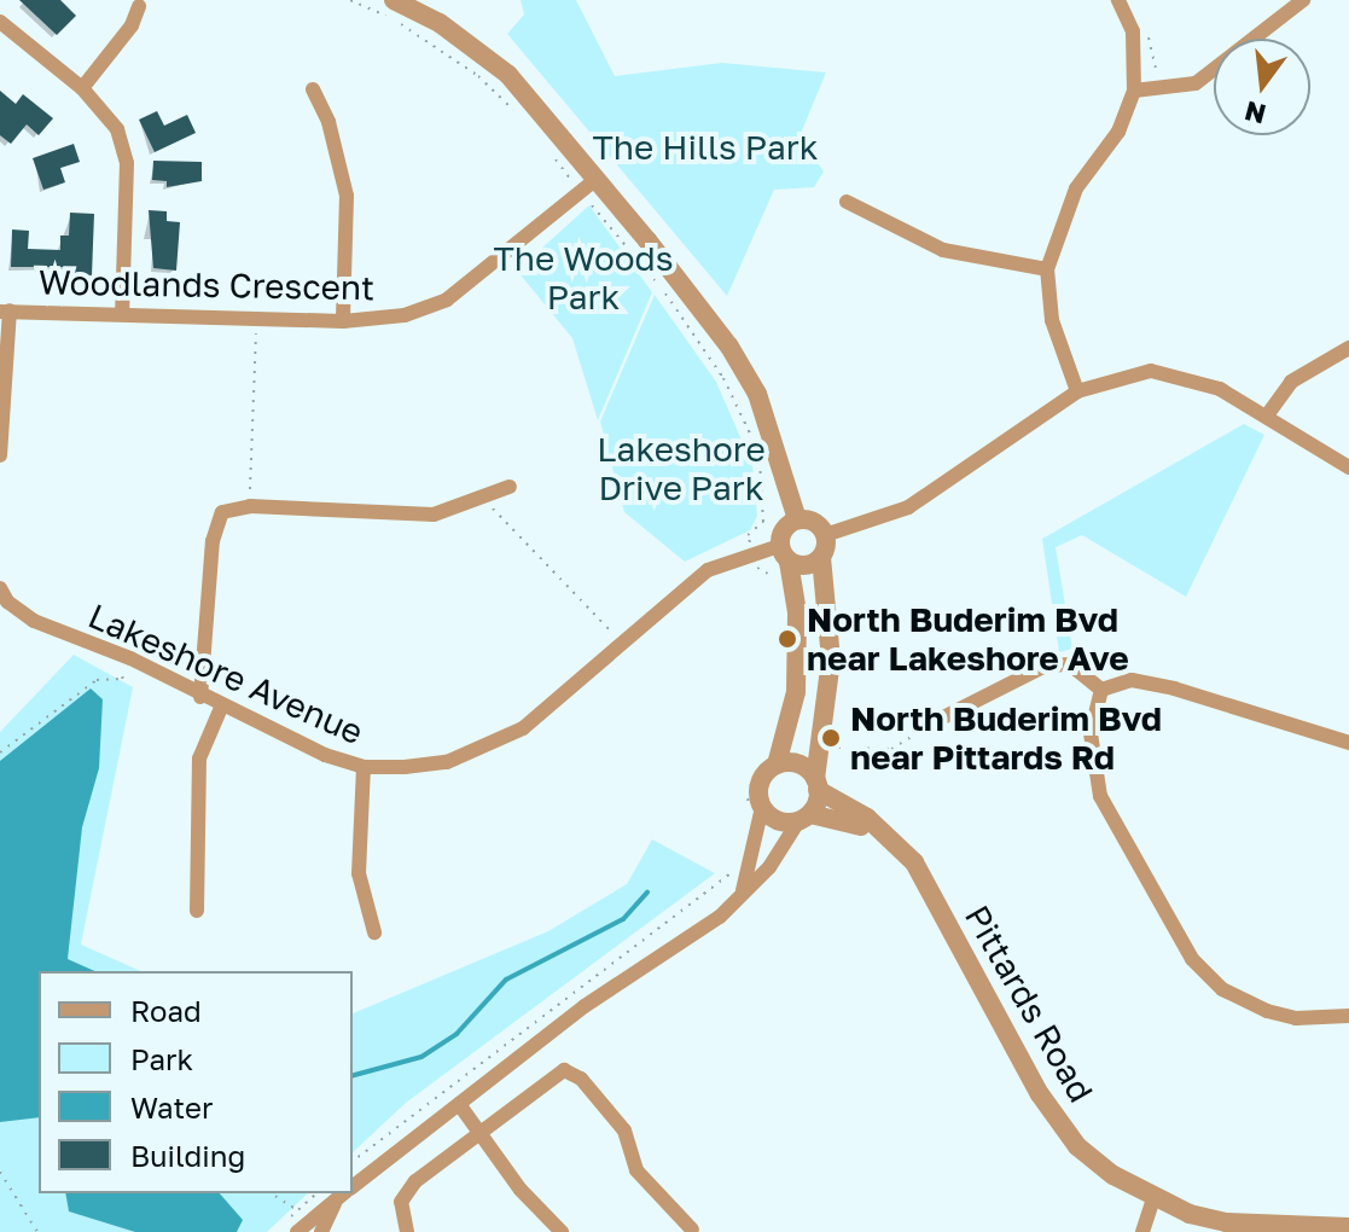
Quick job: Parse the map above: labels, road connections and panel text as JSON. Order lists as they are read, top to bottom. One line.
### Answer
{"streets":{"street":["Woodlands Crescent","Lakeshore Avenue","Pittards Road"]},"parks":["The Hills Park","The Woods Park","Lakeshore Drive Park"],"places":["North Buderim Bvd near Lakeshore Ave","North Buderim Bvd near Pittards Rd"],"legend":["Road","Park","Water","Building"],"north":"bottom"}
